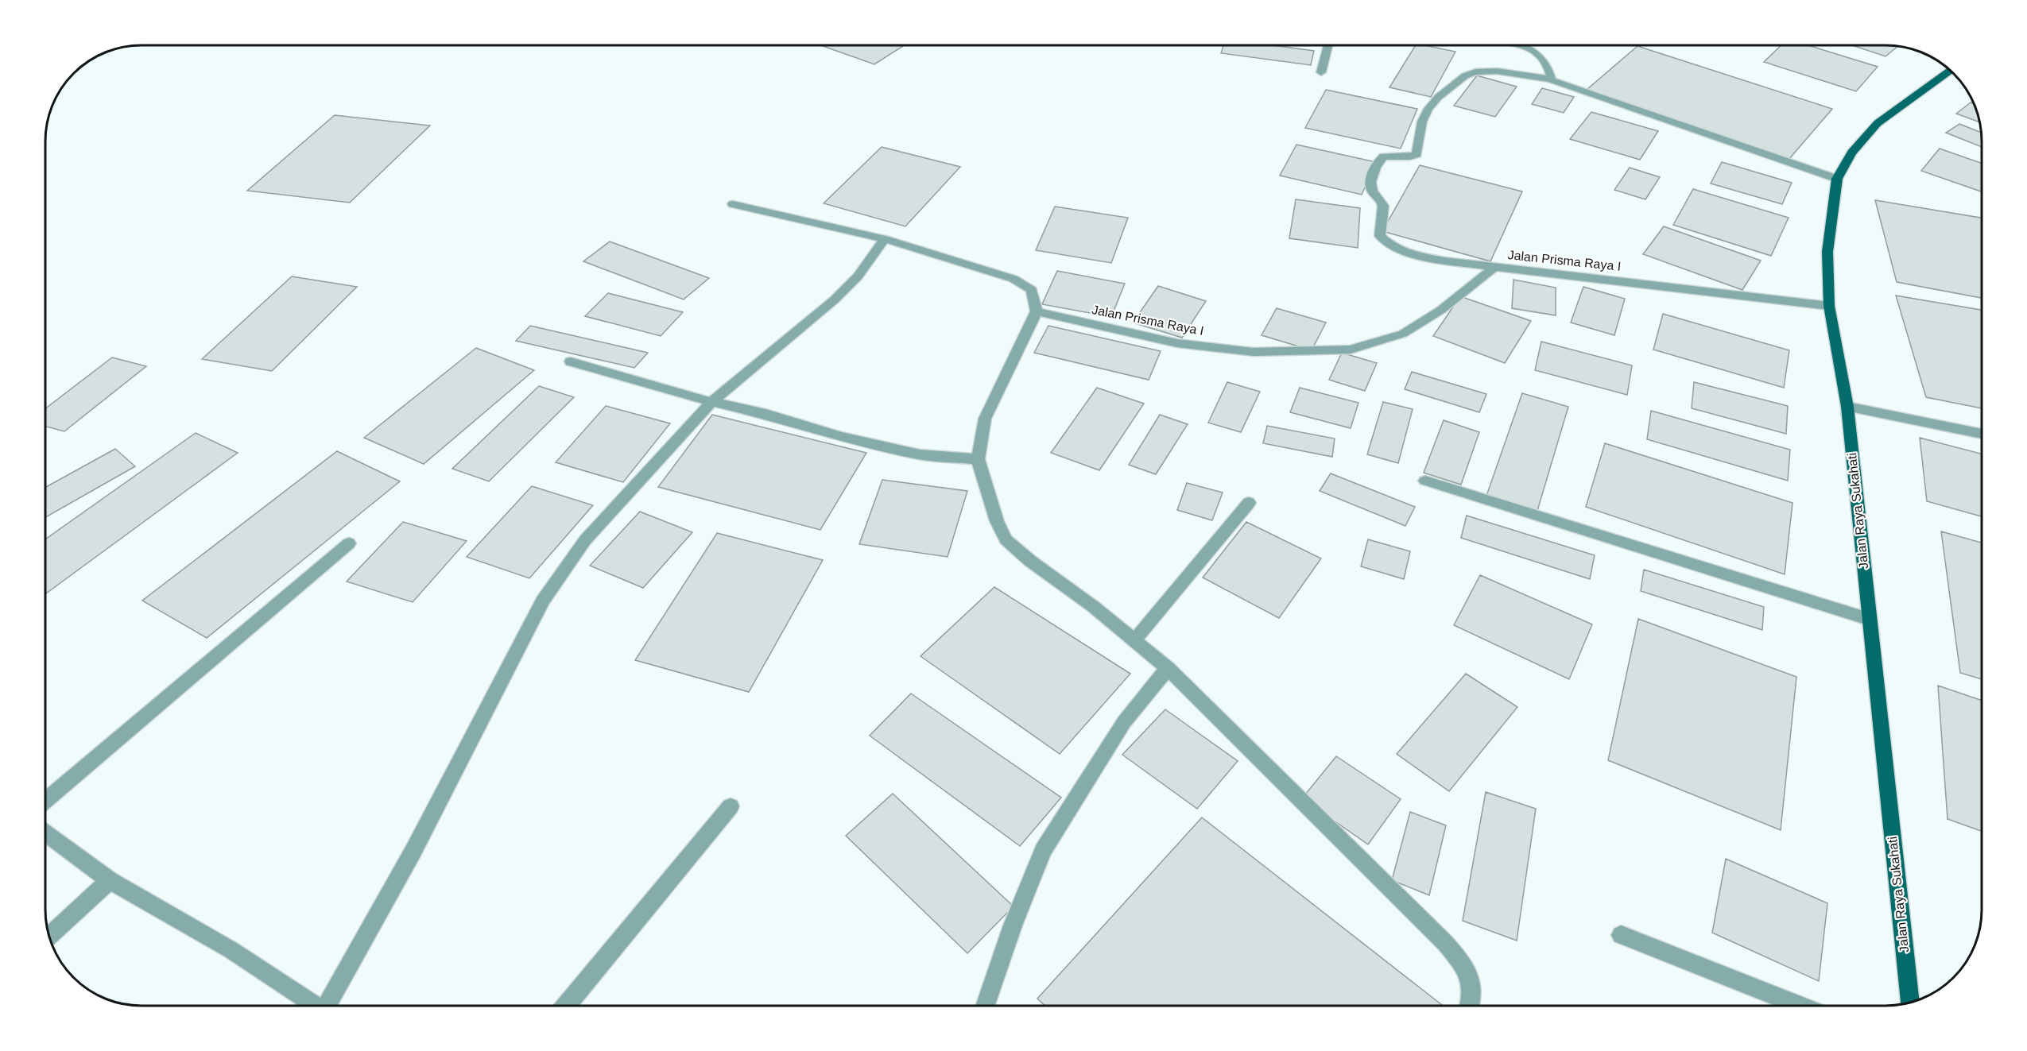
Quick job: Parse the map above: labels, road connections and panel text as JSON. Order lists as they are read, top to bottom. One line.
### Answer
{"streets":{"main road":["Jalan Raya Sukahati"],"street":["Jalan Prisma Raya I"]},"crossings":[["Jalan Prisma Raya I","Jalan Raya Sukahati"]]}
